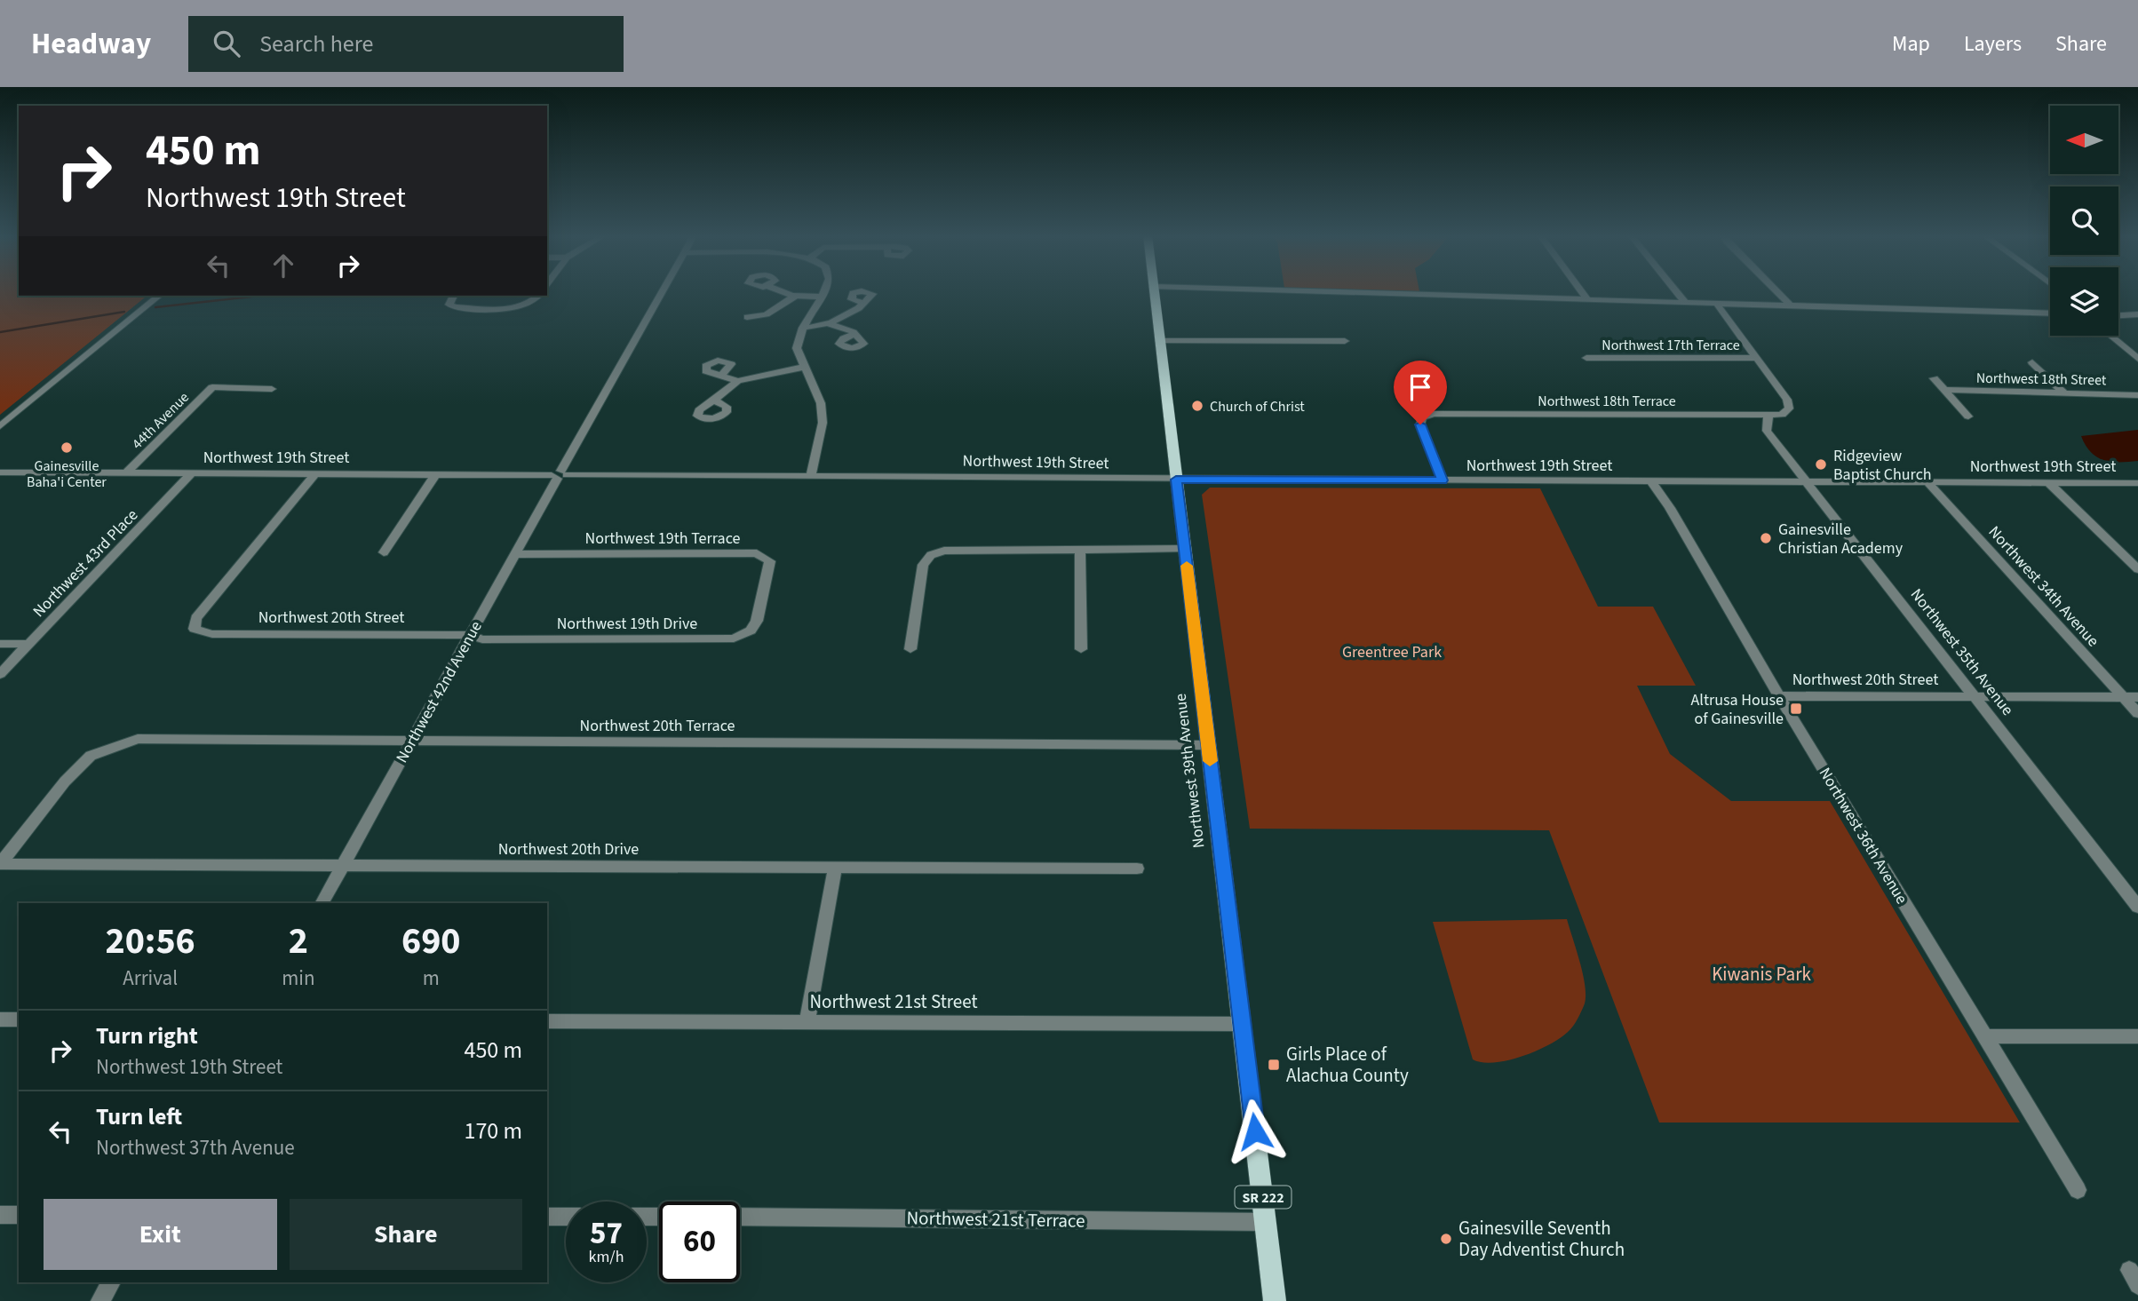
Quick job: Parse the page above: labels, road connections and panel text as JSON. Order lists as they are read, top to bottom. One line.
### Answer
{"streets":{"main road":["Northwest 39th Avenue","SR 222"],"street":["Northwest 17th Terrace","Northwest 18th Street","Northwest 18th Terrace","44th Avenue","Northwest 19th Street","Northwest 19th Terrace","Northwest 43rd Place","Northwest 34th Avenue","Northwest 20th Street","Northwest 19th Drive","Northwest 35th Avenue","Northwest 42nd Avenue","Northwest 20th Terrace","Northwest 36th Avenue","Northwest 20th Drive","Northwest 21st Street","Northwest 21st Terrace"]},"crossings":[["Northwest 17th Terrace","Northwest 18th Terrace"],["Northwest 18th Terrace","Northwest 19th Street"],["Northwest 18th Terrace","Northwest 35th Avenue"],["44th Avenue","Northwest 19th Street"],["Northwest 19th Street","Northwest 43rd Place"],["Northwest 19th Street","Northwest 34th Avenue"],["Northwest 19th Street","Northwest 20th Street"],["Northwest 19th Street","Northwest 35th Avenue"],["Northwest 19th Street","Northwest 42nd Avenue"],["Northwest 19th Street","Northwest 39th Avenue"],["Northwest 19th Street","Northwest 36th Avenue"],["Northwest 19th Terrace","Northwest 19th Drive"],["Northwest 19th Terrace","Northwest 42nd Avenue"],["Northwest 34th Avenue","Northwest 20th Street"],["Northwest 20th Street","Northwest 19th Drive"],["Northwest 20th Street","Northwest 35th Avenue"],["Northwest 20th Street","Northwest 42nd Avenue"],["Northwest 20th Street","Northwest 36th Avenue"],["Northwest 19th Drive","Northwest 42nd Avenue"],["Northwest 42nd Avenue","Northwest 20th Terrace"],["Northwest 42nd Avenue","Northwest 20th Drive"],["Northwest 20th Terrace","Northwest 39th Avenue"],["Northwest 20th Terrace","Northwest 20th Drive"],["Northwest 39th Avenue","Northwest 21st Street"],["Northwest 39th Avenue","Northwest 21st Terrace"]],"parks":["Greentree Park","Kiwanis Park"],"places":{"other":["Church of Christ","Gainesville Baha'i Center","Ridgeview Baptist Church","Gainesville Christian Academy","Gainesville Seventh Day Adventist Church"],"transit":["Altrusa House of Gainesville","Girls Place of Alachua County"]},"north":"left","page":{"header":"Headway","search":"Search here","nav":["Map","Layers","Share"],"turn":["450 m","Northwest 19th Street"],"eta":["20:56","Arrival","2","min","690","m"],"list":[{"name":"Turn right","note":"Northwest 19th Street","value":"450 m"},{"name":"Turn left","note":"Northwest 37th Avenue","value":"170 m"}],"buttons":["Exit","Share"],"speed":"57 km/h","limit":"60"}}
